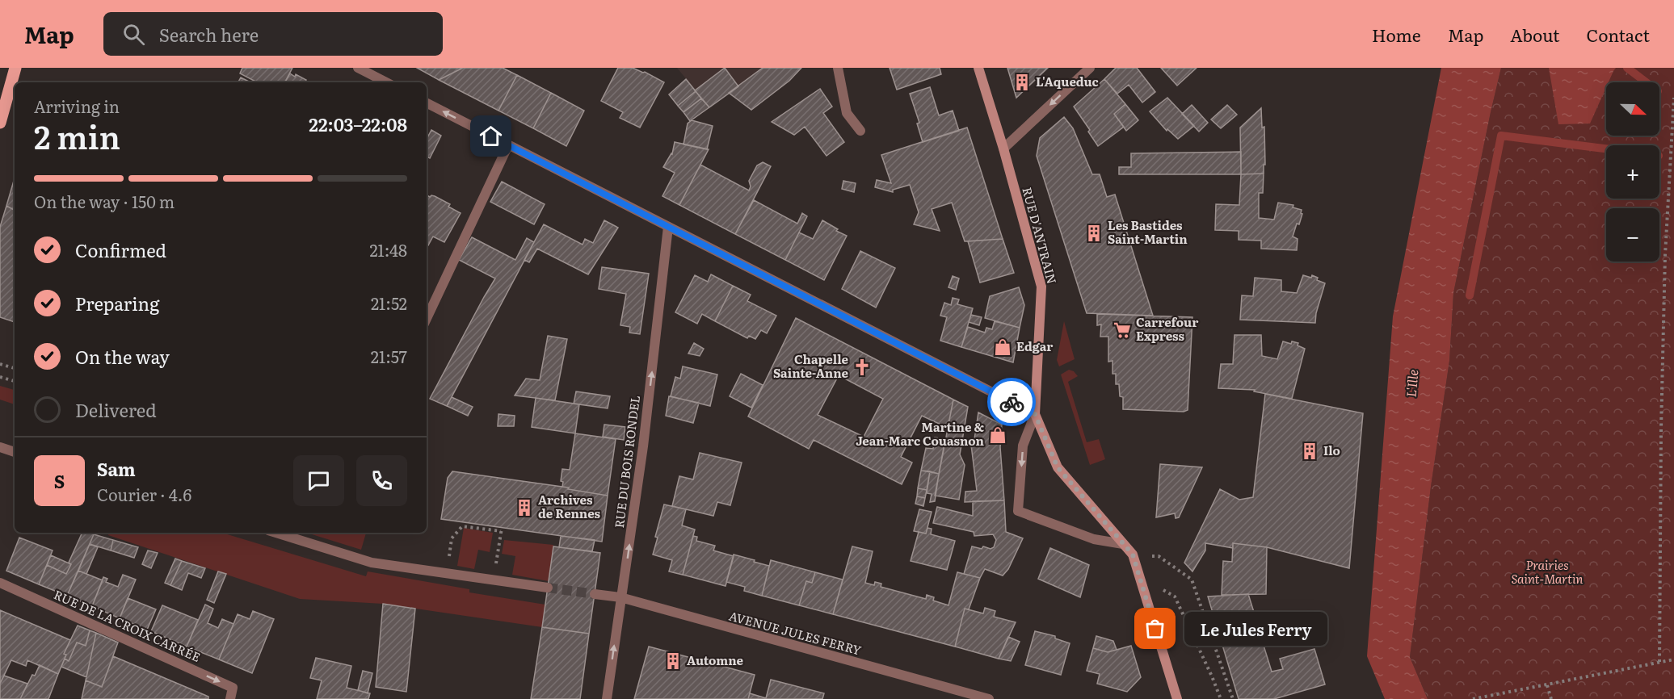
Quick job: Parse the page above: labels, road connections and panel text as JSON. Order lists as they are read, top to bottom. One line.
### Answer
{"streets":{"main road":["RUE D'ANTRAIN"],"street":["RUE DU BOIS RONDEL","RUE DE LA CROIX CARRÉE","AVENUE JULES FERRY"]},"crossings":[["RUE DU BOIS RONDEL","AVENUE JULES FERRY"]],"one_way":["RUE DU BOIS RONDEL","RUE DE LA CROIX CARRÉE"],"water":["L'Ille"],"parks":["Prairies Saint-Martin"],"places":{"building":["L'Aqueduc","Les Bastides Saint-Martin","Ilo","Archives de Rennes","Automne"],"supermarket":["Carrefour Express"],"shop":["Edgar","Martine & Jean-Marc Couasnon"],"church":["Chapelle Sainte-Anne"],"other":["Le Jules Ferry"]},"north":"right","page":{"header":"Map","search":"Search here","nav":["Home","Map","About","Contact"],"map_buttons":["+","−"],"heading":["2 min","Arriving in","22:03–22:08"],"panel":["Sam","Courier · 4.6"],"bar":"On the way · 150 m","list":[["Confirmed","21:48"],["Preparing","21:52"],["On the way","21:57"],"Delivered"],"round":"S","bubble":"Le Jules Ferry"}}
